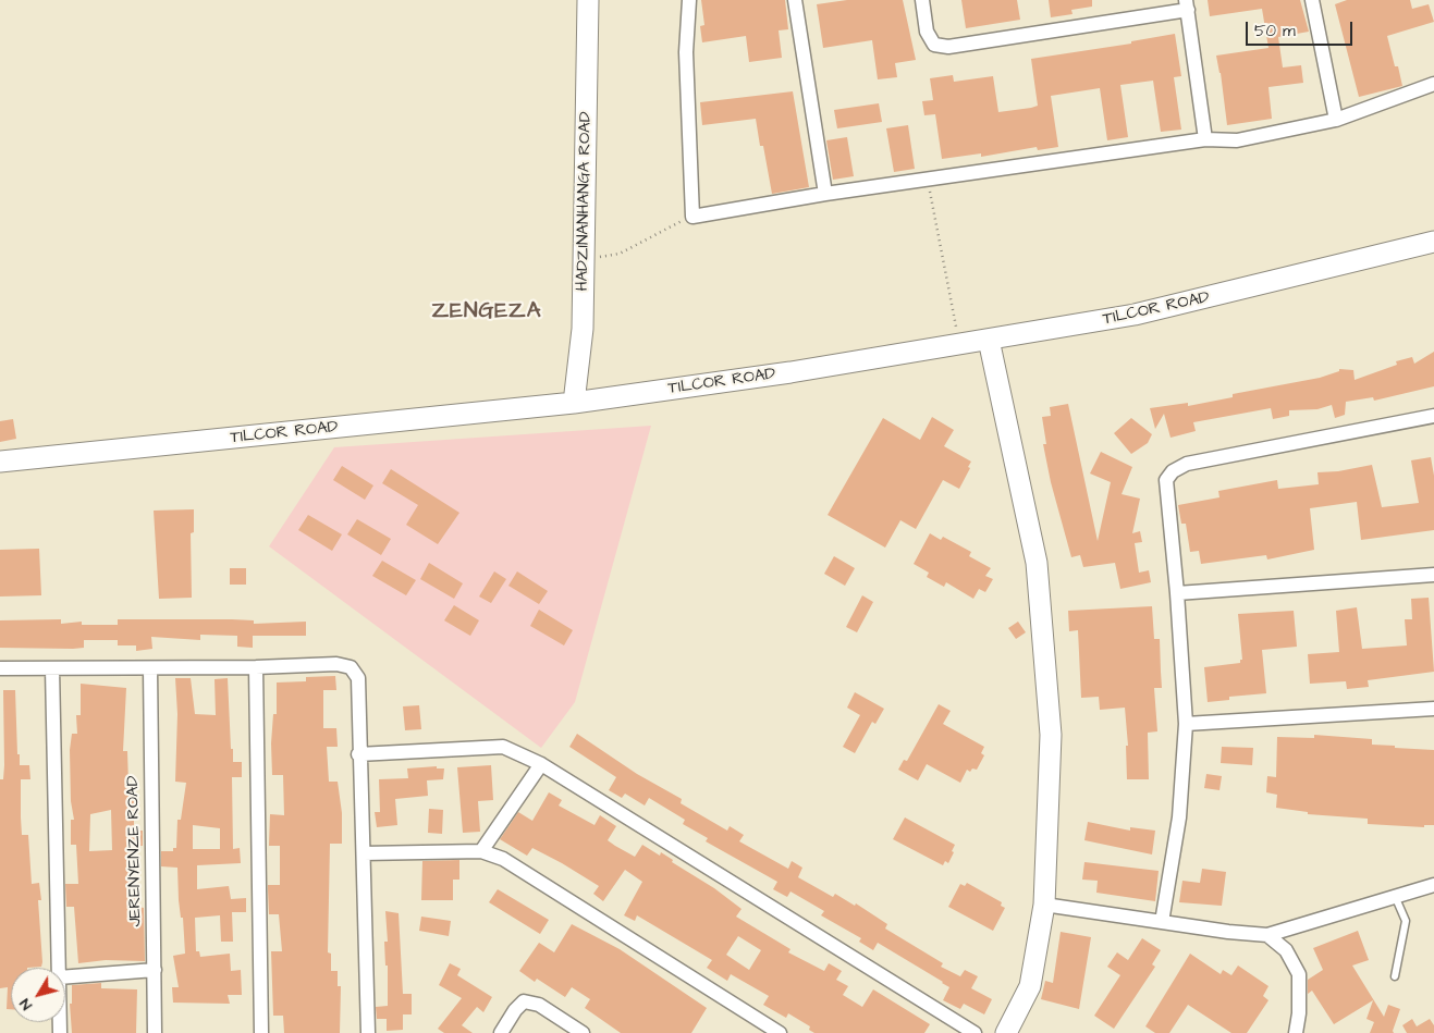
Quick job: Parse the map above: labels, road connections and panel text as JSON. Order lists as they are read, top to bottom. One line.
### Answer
{"streets":{"street":["HADZINANHANGA ROAD","TILCOR ROAD","JERENYENZE ROAD"]},"crossings":[["HADZINANHANGA ROAD","TILCOR ROAD"]],"districts":["ZENGEZA"],"scale_bar":"50 m","north":"bottom left"}
